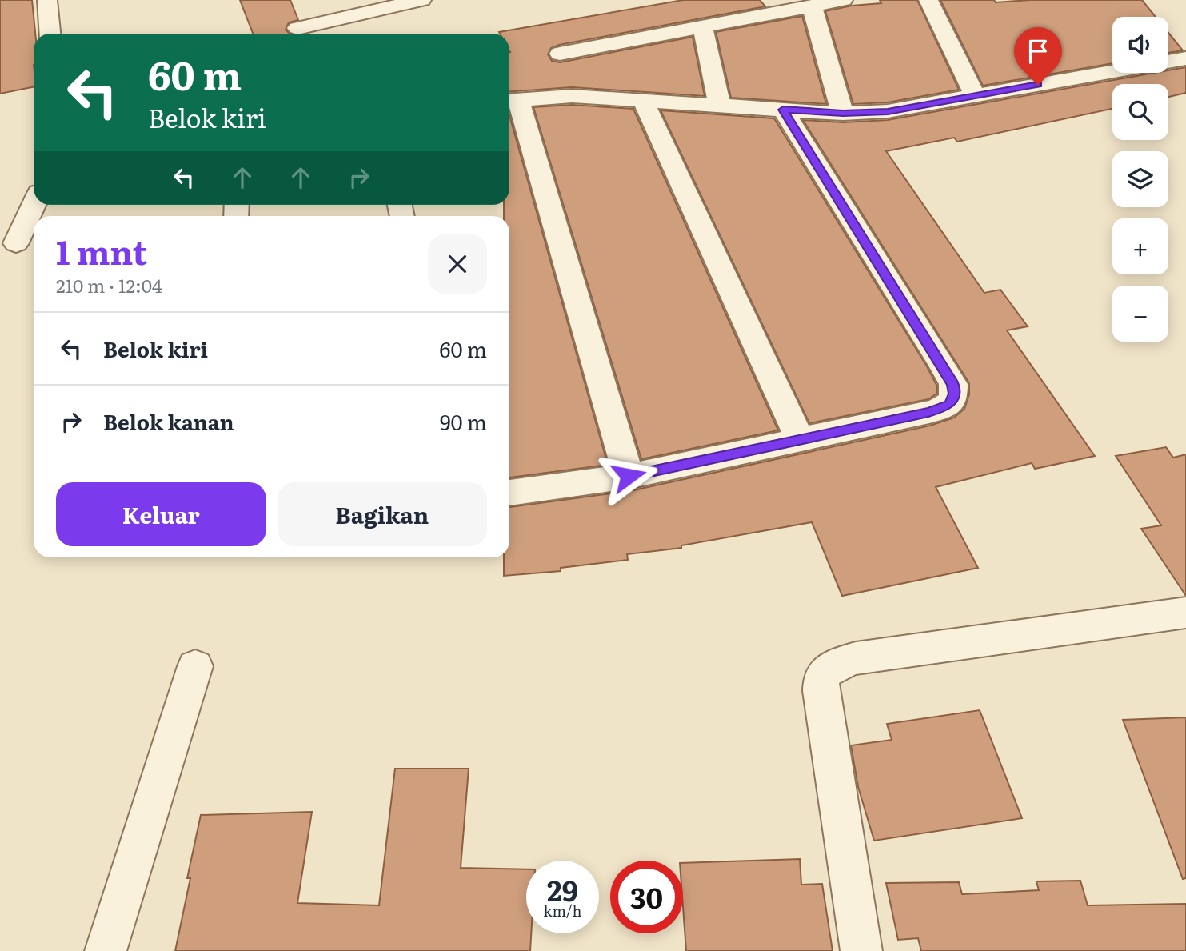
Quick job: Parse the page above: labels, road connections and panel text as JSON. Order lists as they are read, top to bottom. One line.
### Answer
{"page":{"map_buttons":["+","−"],"turn":["60 m","Belok kiri"],"heading":["1 mnt","210 m · 12:04"],"list":[{"name":"Belok kiri","value":"60 m"},{"name":"Belok kanan","value":"90 m"}],"buttons":["Keluar","Bagikan"],"speed":"29 km/h","limit":"30"}}
